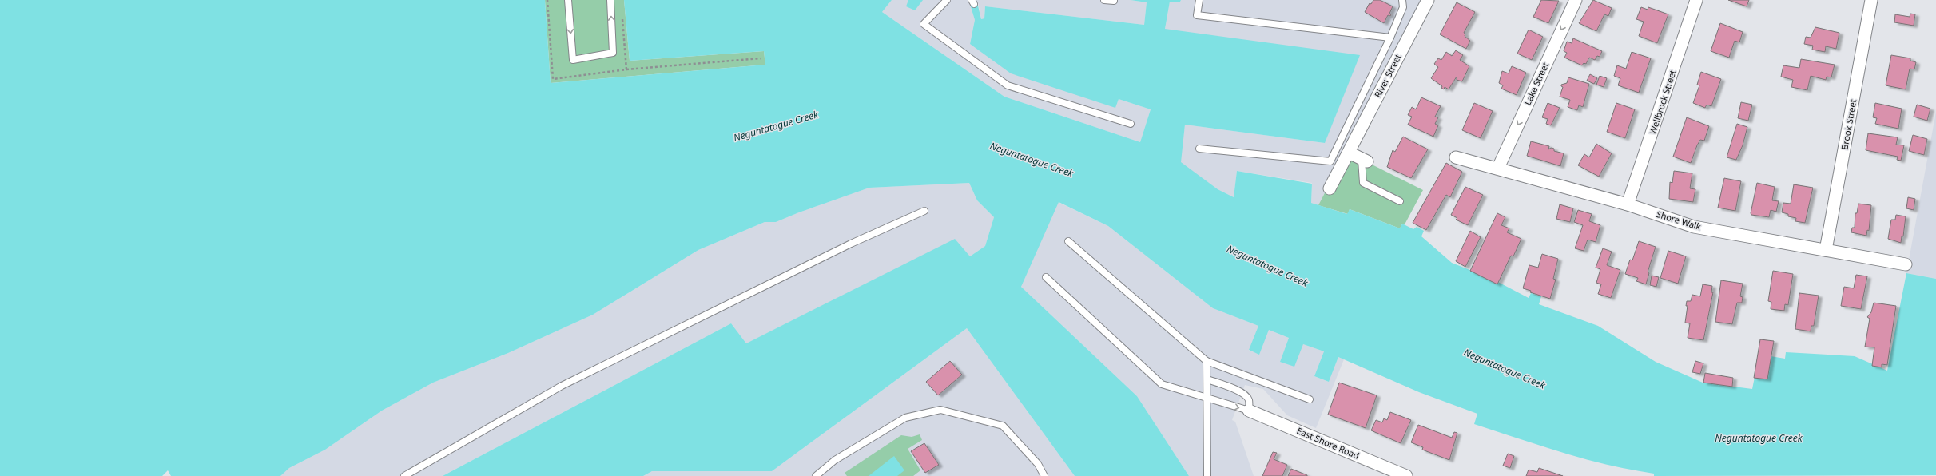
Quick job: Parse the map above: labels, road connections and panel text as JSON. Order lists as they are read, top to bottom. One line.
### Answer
{"streets":{"street":["River Street","Lake Street","Wellbrock Street","Brook Street","Shore Walk","East Shore Road"]},"crossings":[["Lake Street","Shore Walk"],["Wellbrock Street","Shore Walk"],["Brook Street","Shore Walk"]],"one_way":["Lake Street"],"water":["Neguntatogue Creek"]}
